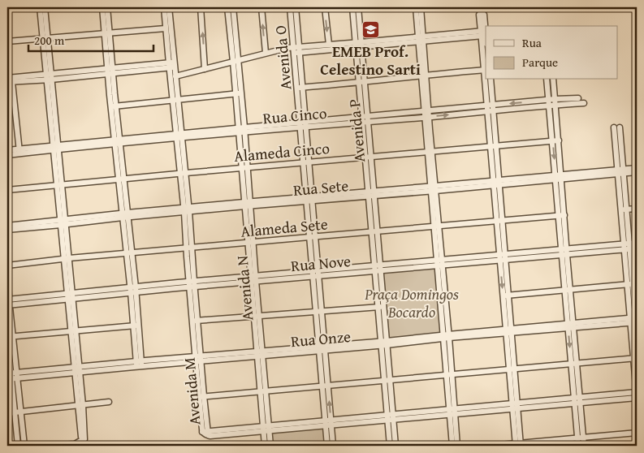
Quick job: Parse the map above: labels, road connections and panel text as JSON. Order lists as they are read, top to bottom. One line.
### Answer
{"streets":{"street":["Avenida O","Rua Cinco","Avenida P","Alameda Cinco","Rua Sete","Alameda Sete","Rua Nove","Avenida N","Rua Onze","Avenida M"]},"crossings":[["Avenida O","Rua Cinco"],["Avenida O","Alameda Cinco"],["Avenida O","Rua Sete"],["Avenida O","Alameda Sete"],["Avenida O","Rua Nove"],["Avenida O","Rua Onze"],["Rua Cinco","Avenida P"],["Rua Cinco","Avenida N"],["Rua Cinco","Avenida M"],["Avenida P","Alameda Cinco"],["Avenida P","Rua Sete"],["Avenida P","Alameda Sete"],["Avenida P","Rua Nove"],["Avenida P","Rua Onze"],["Alameda Cinco","Avenida N"],["Alameda Cinco","Avenida M"],["Rua Sete","Avenida N"],["Rua Sete","Avenida M"],["Alameda Sete","Avenida N"],["Alameda Sete","Avenida M"],["Rua Nove","Avenida N"],["Rua Nove","Avenida M"],["Avenida N","Rua Onze"],["Avenida N","Avenida M"],["Rua Onze","Avenida M"]],"parks":["Praça Domingos Bocardo"],"places":{"school or university":["EMEB Prof. Celestino Sarti"]},"legend":["Rua","Parque"],"scale_bar":"200 m"}
